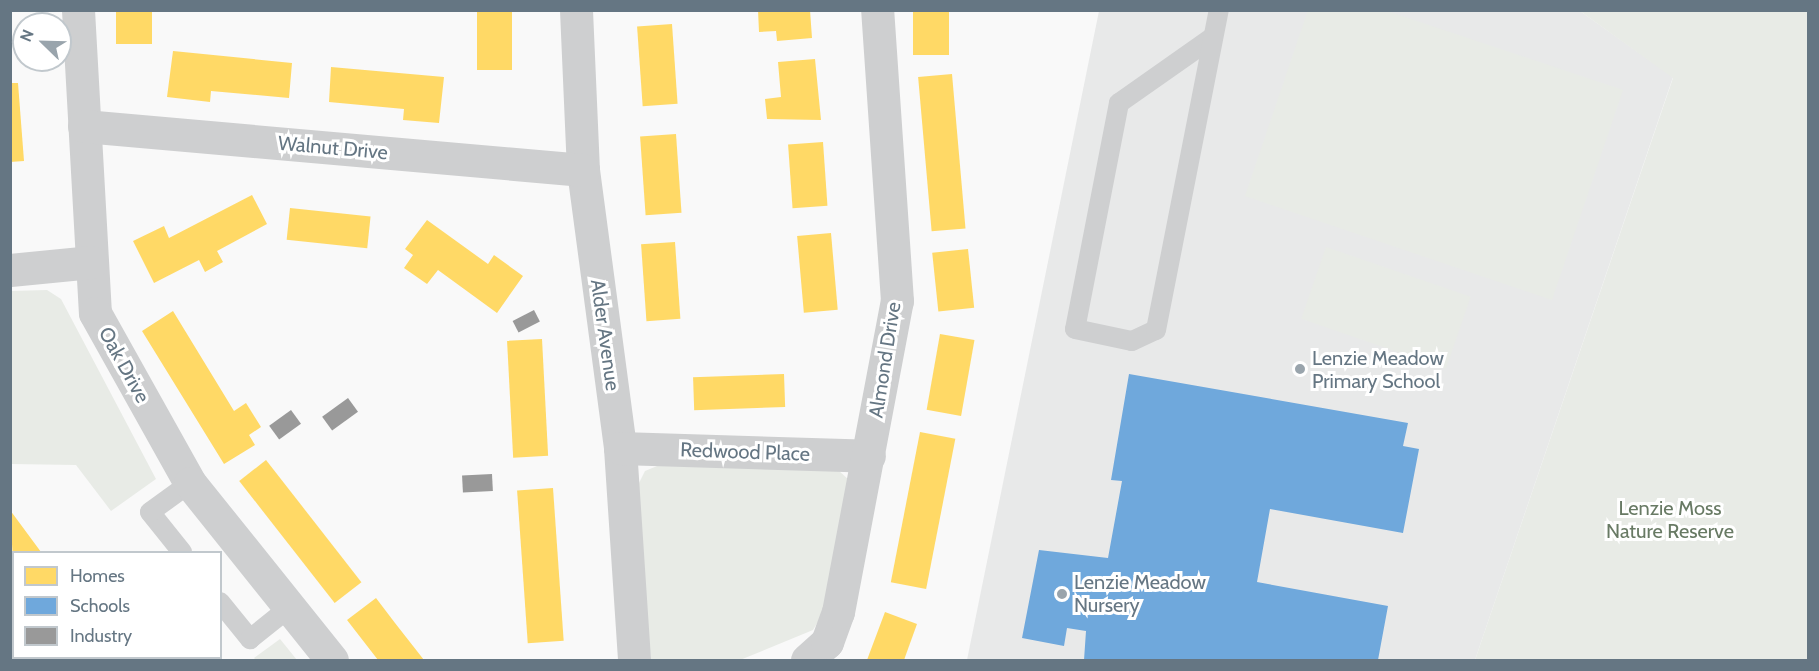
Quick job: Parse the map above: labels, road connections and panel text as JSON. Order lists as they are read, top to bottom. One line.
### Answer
{"streets":{"street":["Walnut Drive","Alder Avenue","Almond Drive","Oak Drive","Redwood Place"]},"crossings":[["Walnut Drive","Alder Avenue"],["Walnut Drive","Oak Drive"],["Alder Avenue","Redwood Place"],["Almond Drive","Redwood Place"]],"parks":["Lenzie Moss Nature Reserve"],"places":["Lenzie Meadow Primary School","Lenzie Meadow Nursery"],"legend":["Homes","Schools","Industry"],"north":"top left"}
